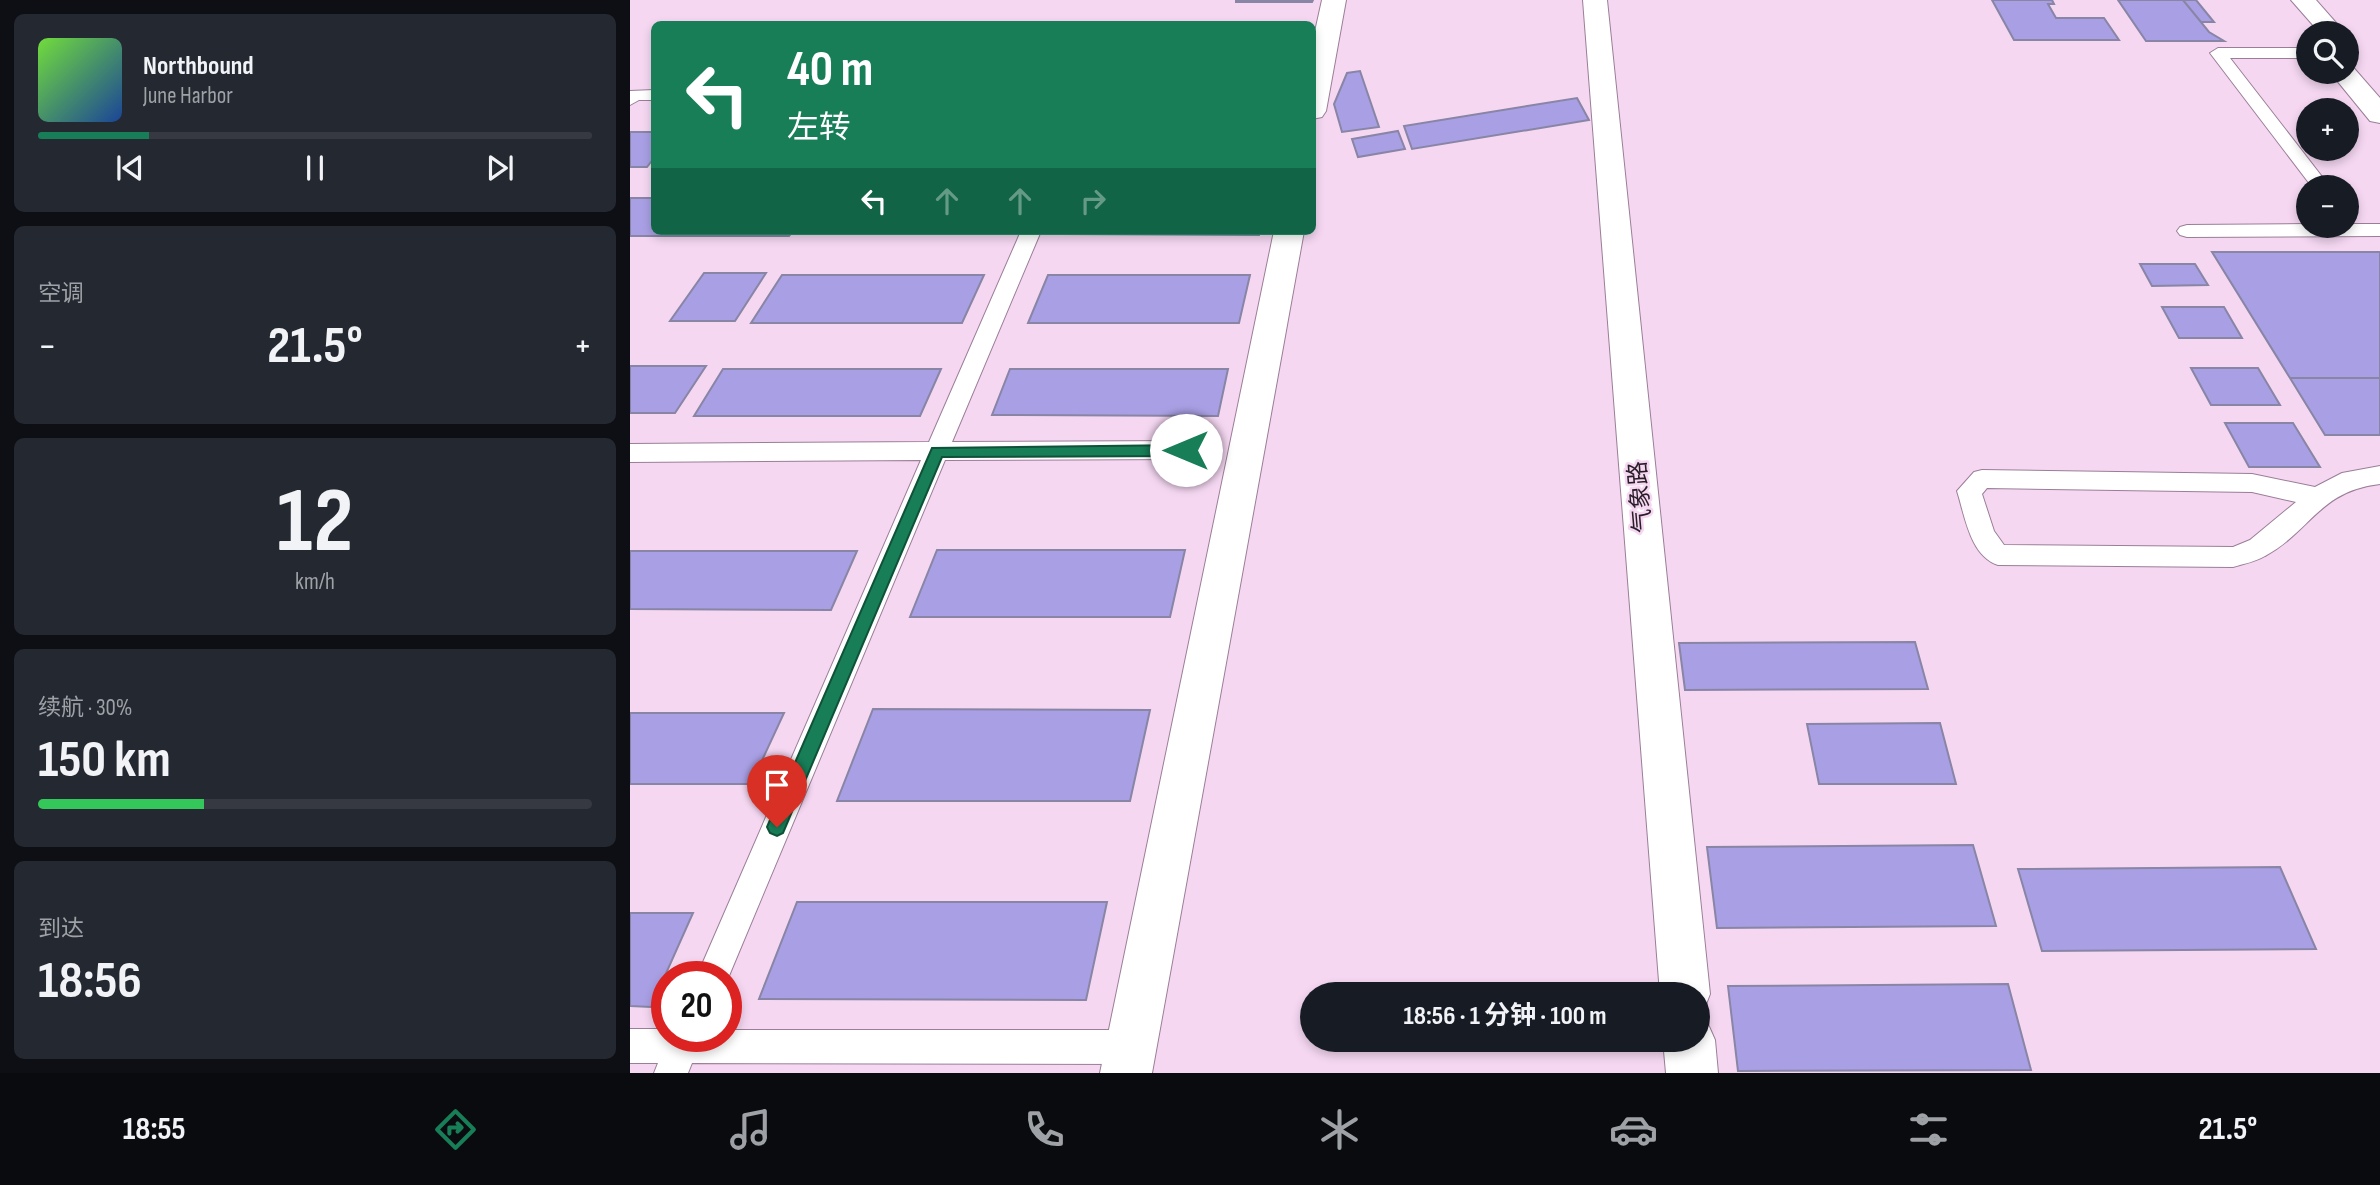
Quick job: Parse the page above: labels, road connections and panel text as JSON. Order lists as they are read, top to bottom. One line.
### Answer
{"streets":{"street":["气象路"]},"page":{"map_buttons":["+","−"],"turn":["40 m","左转"],"song":["Northbound","June Harbor"],"tile":["空调",["12","km/h"],["续航 · 30%","150 km"],["到达","18:56"]],"heat":["−","21.5°","+"],"limit":"20","trip":"18:56 · 1 分钟 · 100 m","tabs":["18:55","21.5°"]}}
